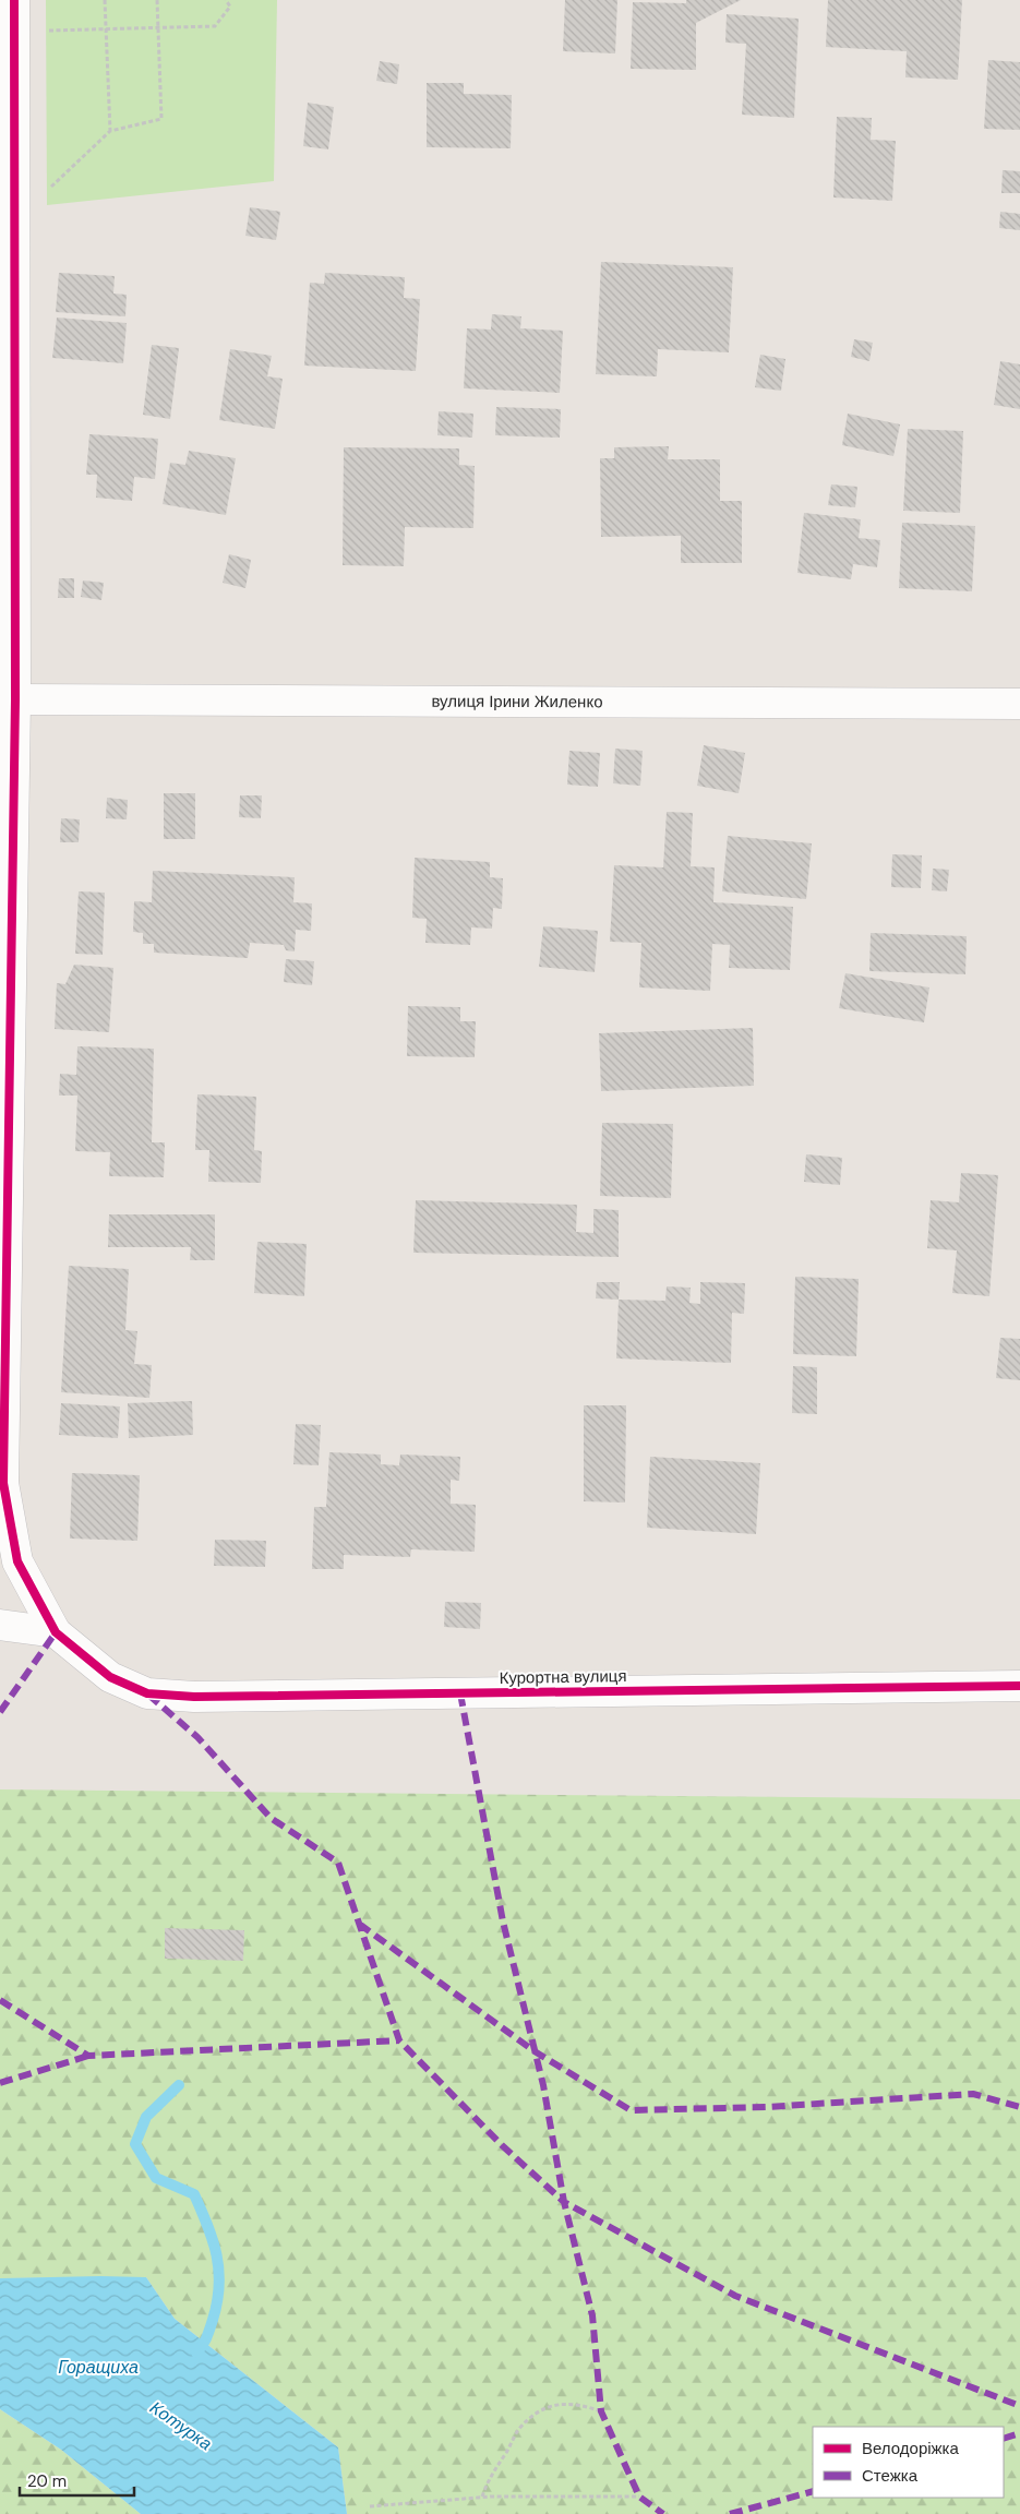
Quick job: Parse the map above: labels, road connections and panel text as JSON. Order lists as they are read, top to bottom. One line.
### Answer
{"streets":{"street":["вулиця Ірини Жиленко","Курортна вулиця"]},"water":["Горащиха","Котурка"],"legend":["Велодоріжка","Стежка"],"scale_bar":"20 m"}
